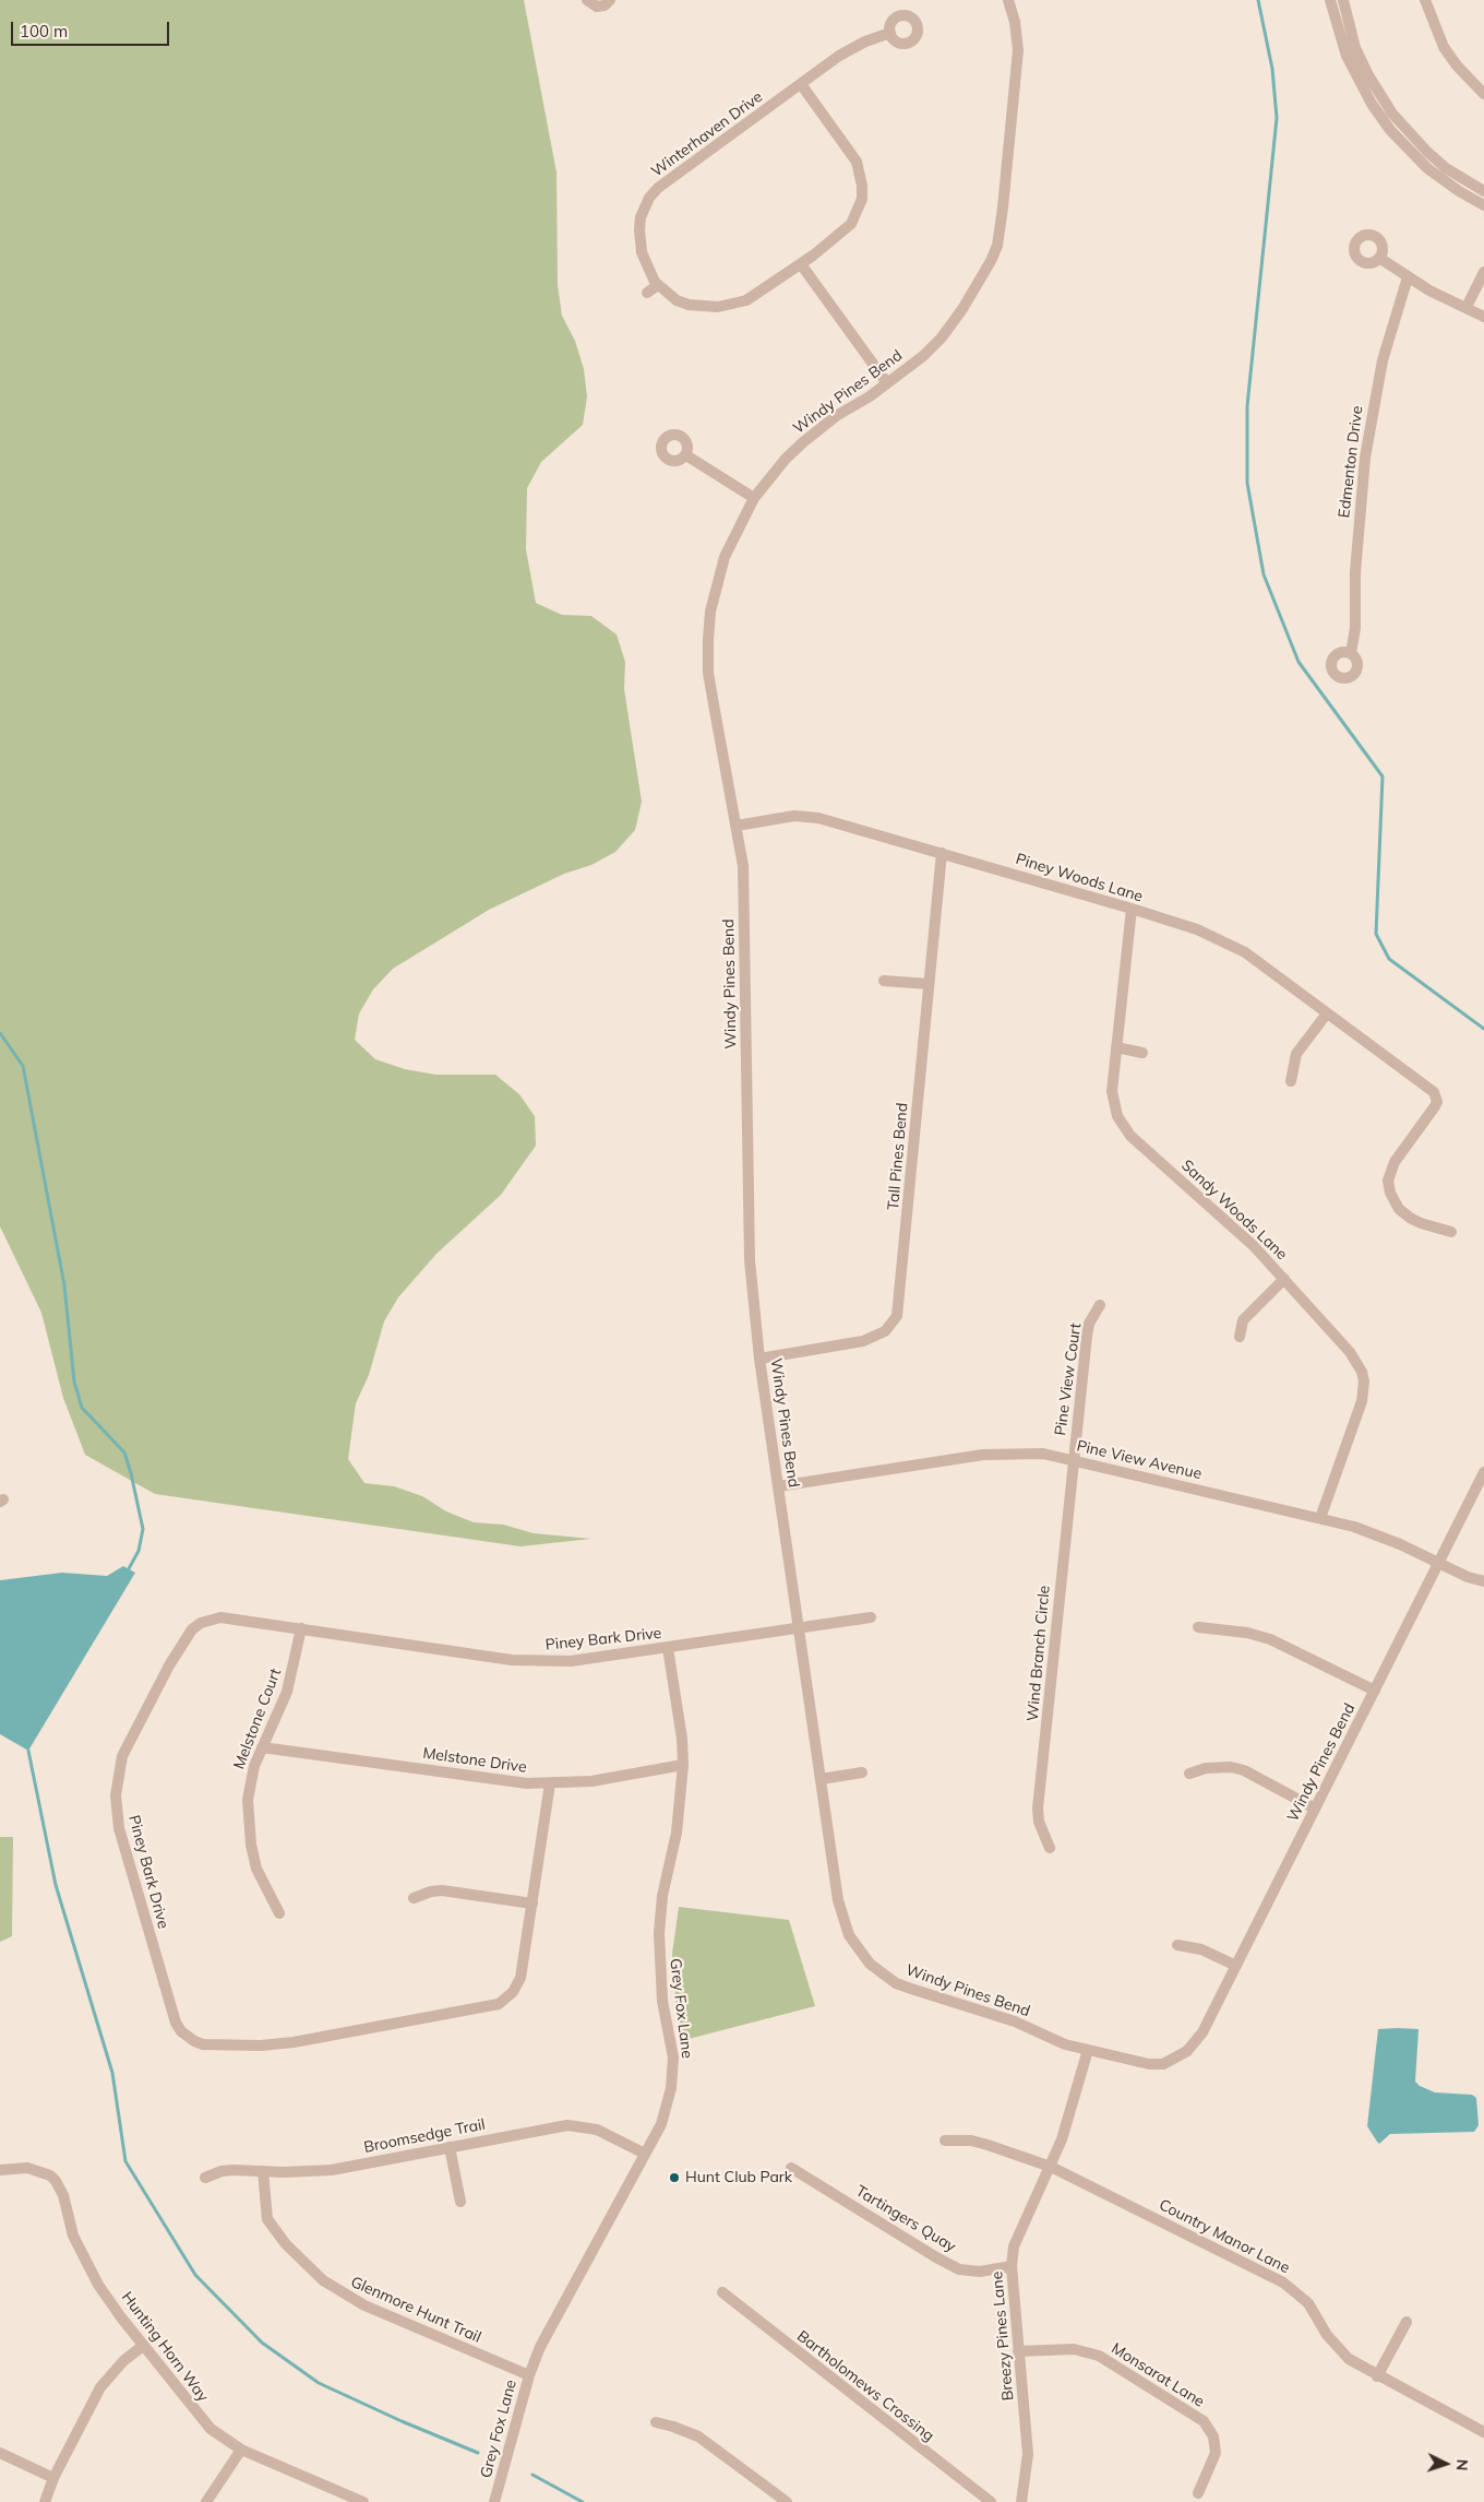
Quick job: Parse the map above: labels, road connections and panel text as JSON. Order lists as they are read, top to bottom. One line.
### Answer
{"streets":{"street":["Winterhaven Drive","Windy Pines Bend","Edmenton Drive","Piney Woods Lane","Tall Pines Bend","Sandy Woods Lane","Pine View Court","Pine View Avenue","Piney Bark Drive","Wind Branch Circle","Melstone Court","Melstone Drive","Grey Fox Lane","Broomsedge Trail","Tartingers Quay","Country Manor Lane","Glenmore Hunt Trail","Breezy Pines Lane","Hunting Horn Way","Monsarat Lane","Bartholomews Crossing"]},"crossings":[["Windy Pines Bend","Piney Woods Lane"],["Windy Pines Bend","Tall Pines Bend"],["Windy Pines Bend","Pine View Avenue"],["Windy Pines Bend","Piney Bark Drive"],["Windy Pines Bend","Breezy Pines Lane"],["Piney Woods Lane","Tall Pines Bend"],["Piney Woods Lane","Sandy Woods Lane"],["Sandy Woods Lane","Pine View Avenue"],["Pine View Court","Pine View Avenue"],["Pine View Court","Wind Branch Circle"],["Pine View Avenue","Wind Branch Circle"],["Piney Bark Drive","Melstone Court"],["Piney Bark Drive","Melstone Drive"],["Piney Bark Drive","Grey Fox Lane"],["Melstone Court","Melstone Drive"],["Melstone Drive","Grey Fox Lane"],["Grey Fox Lane","Broomsedge Trail"],["Grey Fox Lane","Glenmore Hunt Trail"],["Broomsedge Trail","Glenmore Hunt Trail"],["Tartingers Quay","Breezy Pines Lane"],["Country Manor Lane","Breezy Pines Lane"],["Breezy Pines Lane","Monsarat Lane"]],"places":["Hunt Club Park"],"scale_bar":"100 m","north":"right"}
